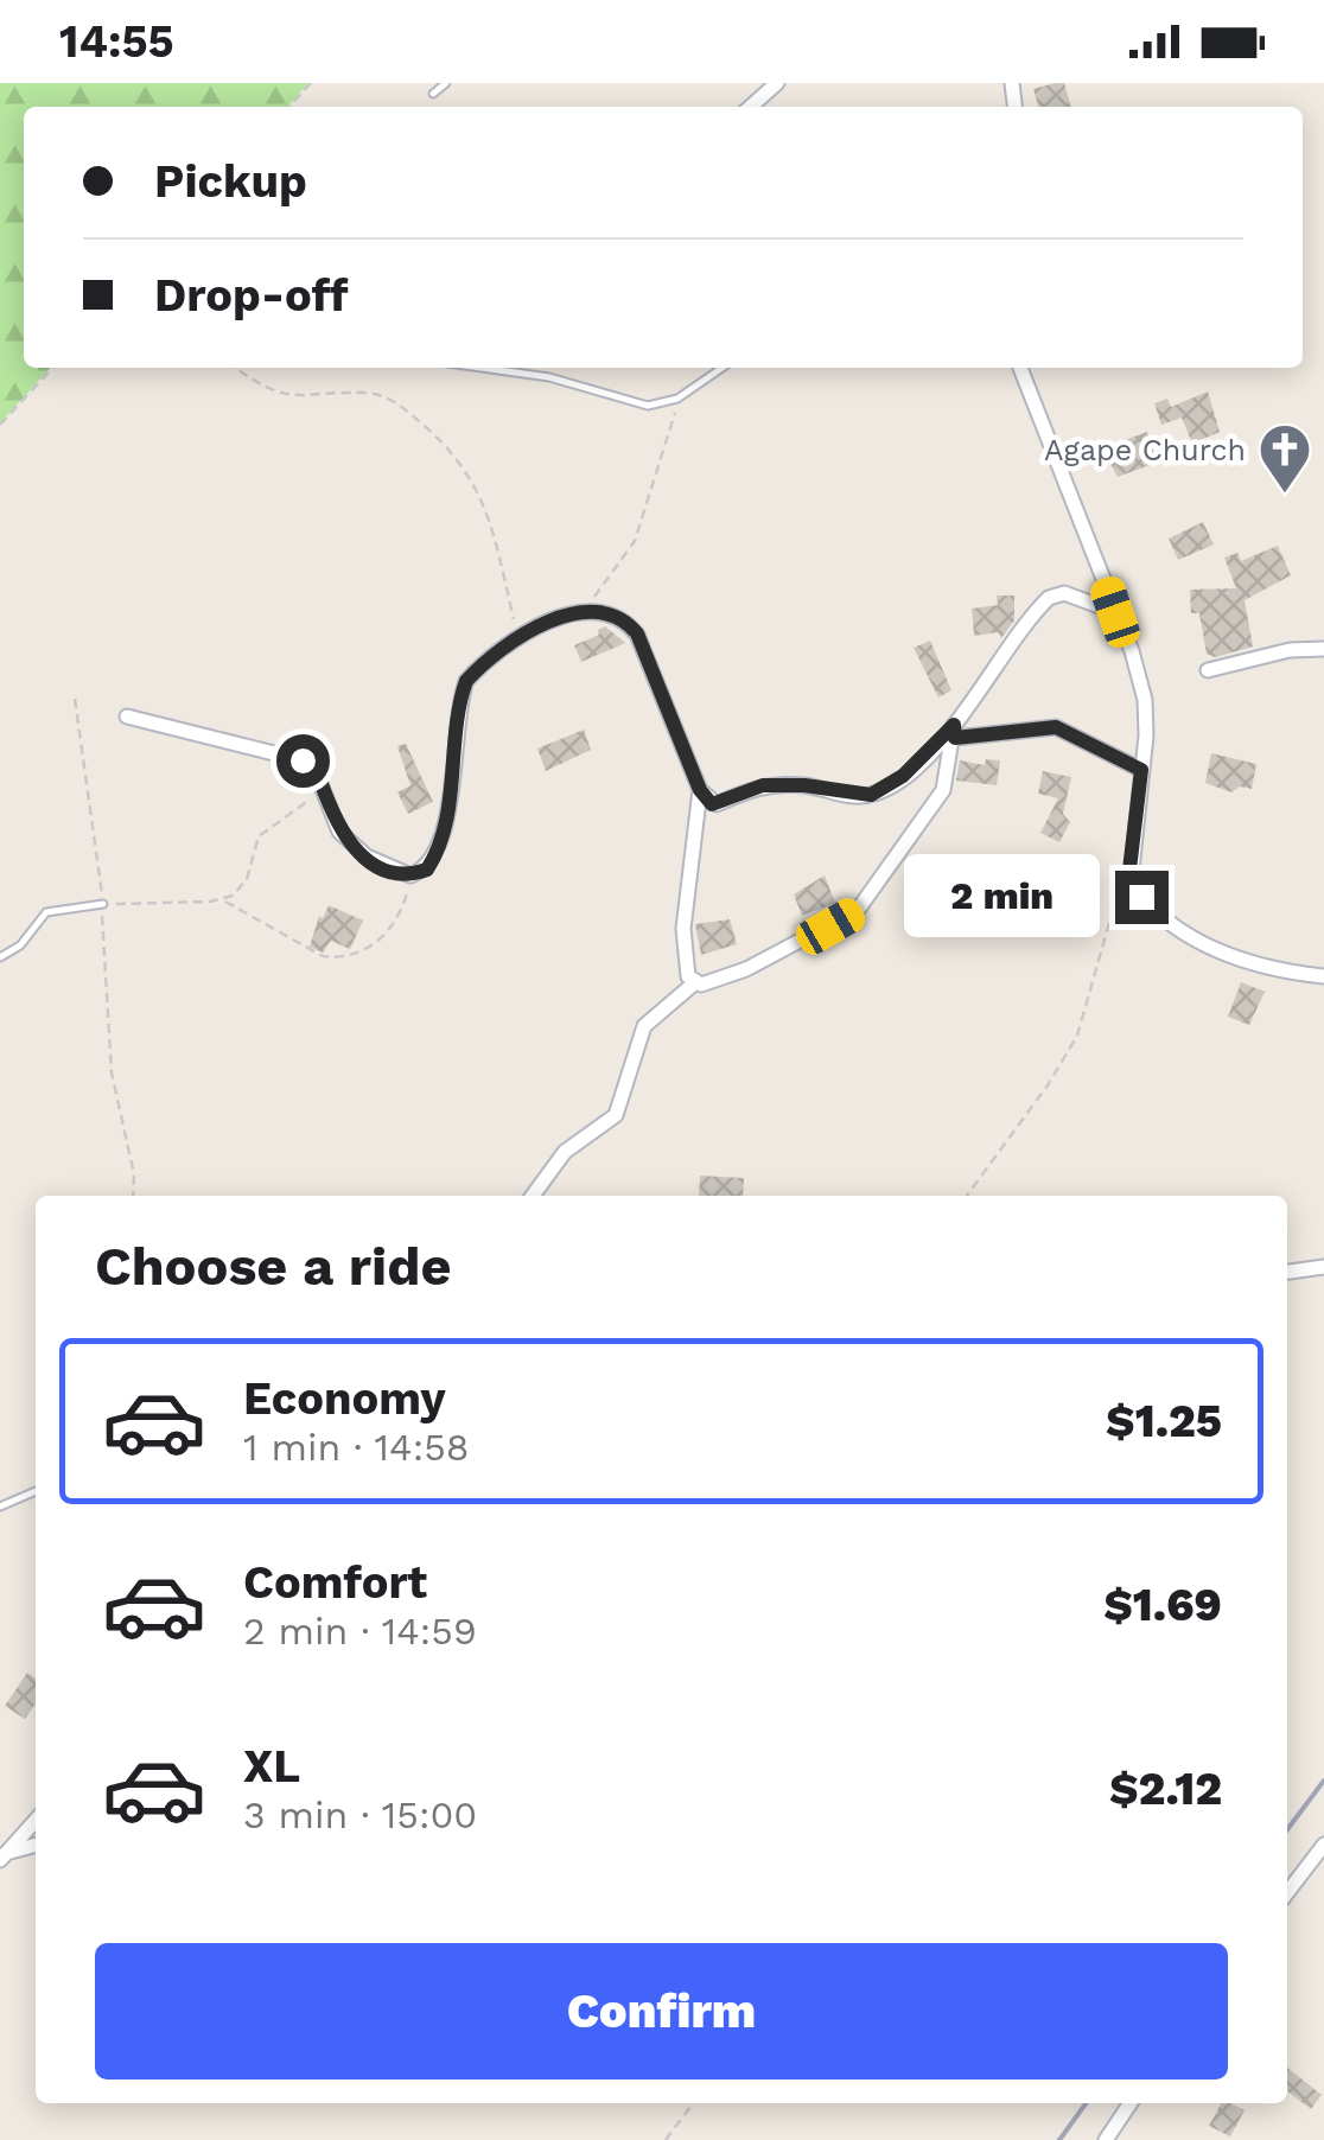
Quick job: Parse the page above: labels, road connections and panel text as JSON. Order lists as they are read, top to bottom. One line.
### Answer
{"places":{"church":["Agape Church"]},"page":{"status":"14:55","banner":["Pickup","Drop-off"],"bubble":"2 min","heading":"Choose a ride","list":[{"name":"Economy","note":"1 min · 14:58","value":"$1.25"},{"name":"Comfort","note":"2 min · 14:59","value":"$1.69"},{"name":"XL","note":"3 min · 15:00","value":"$2.12"}],"buttons":"Confirm"}}
